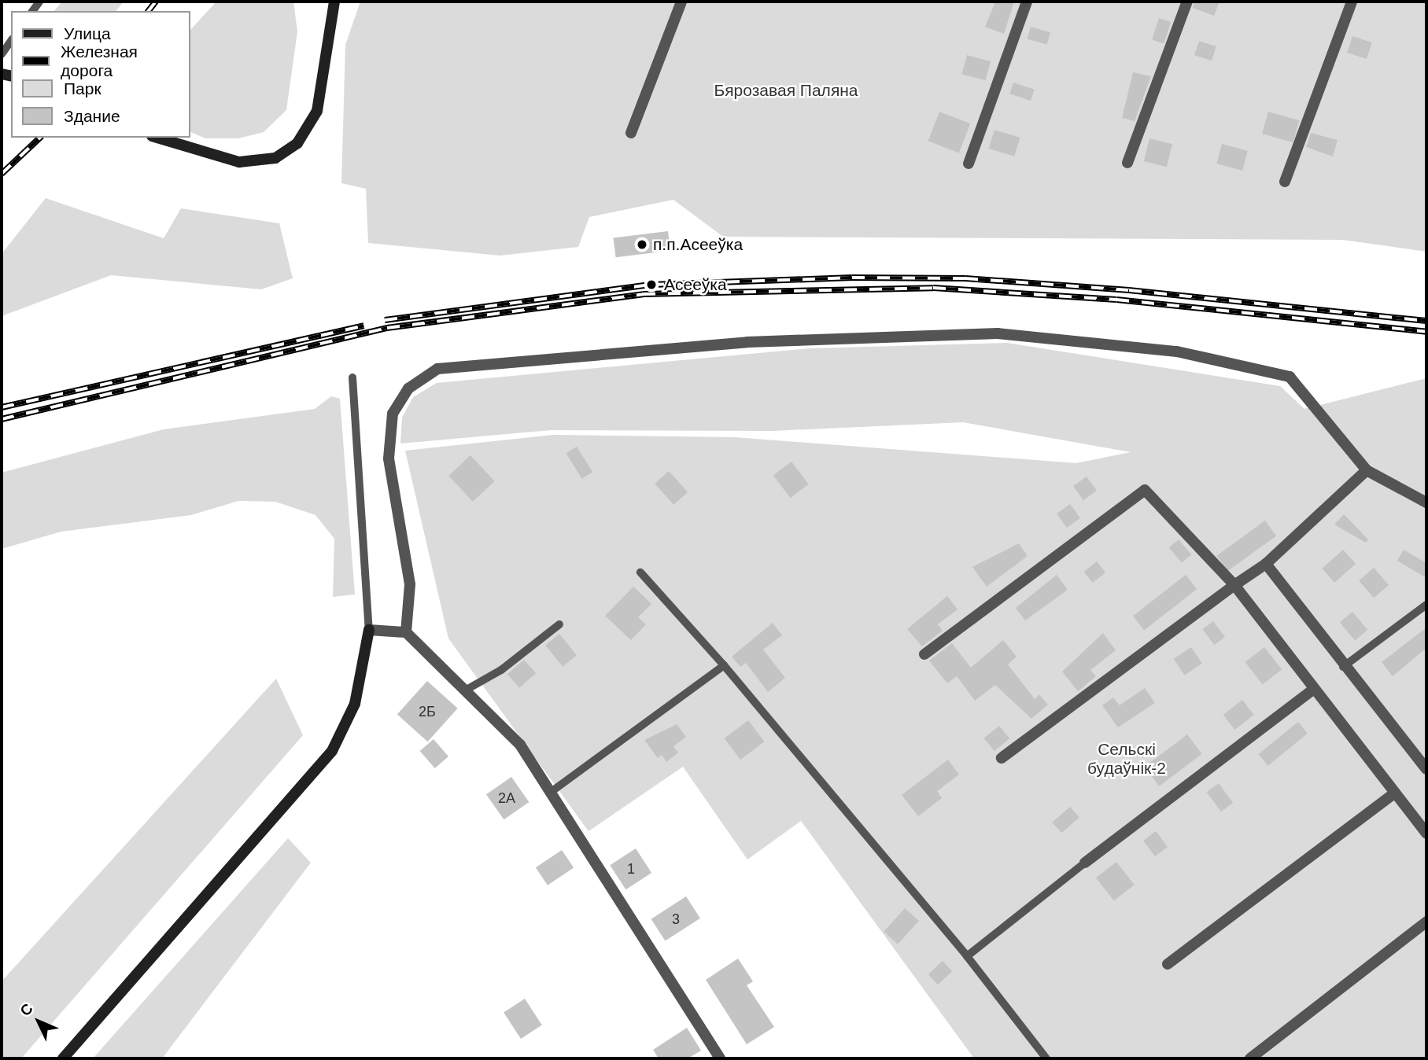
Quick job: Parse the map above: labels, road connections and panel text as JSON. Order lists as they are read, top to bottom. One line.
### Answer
{"parks":["Бярозавая Паляна","Сельскі будаўнік-2"],"places":["п.п.Асееўка","Асееўка"],"house_numbers":["2Б","2А","1","3"],"legend":["Улица","Железная дорога","Парк","Здание"],"north":"top left"}
